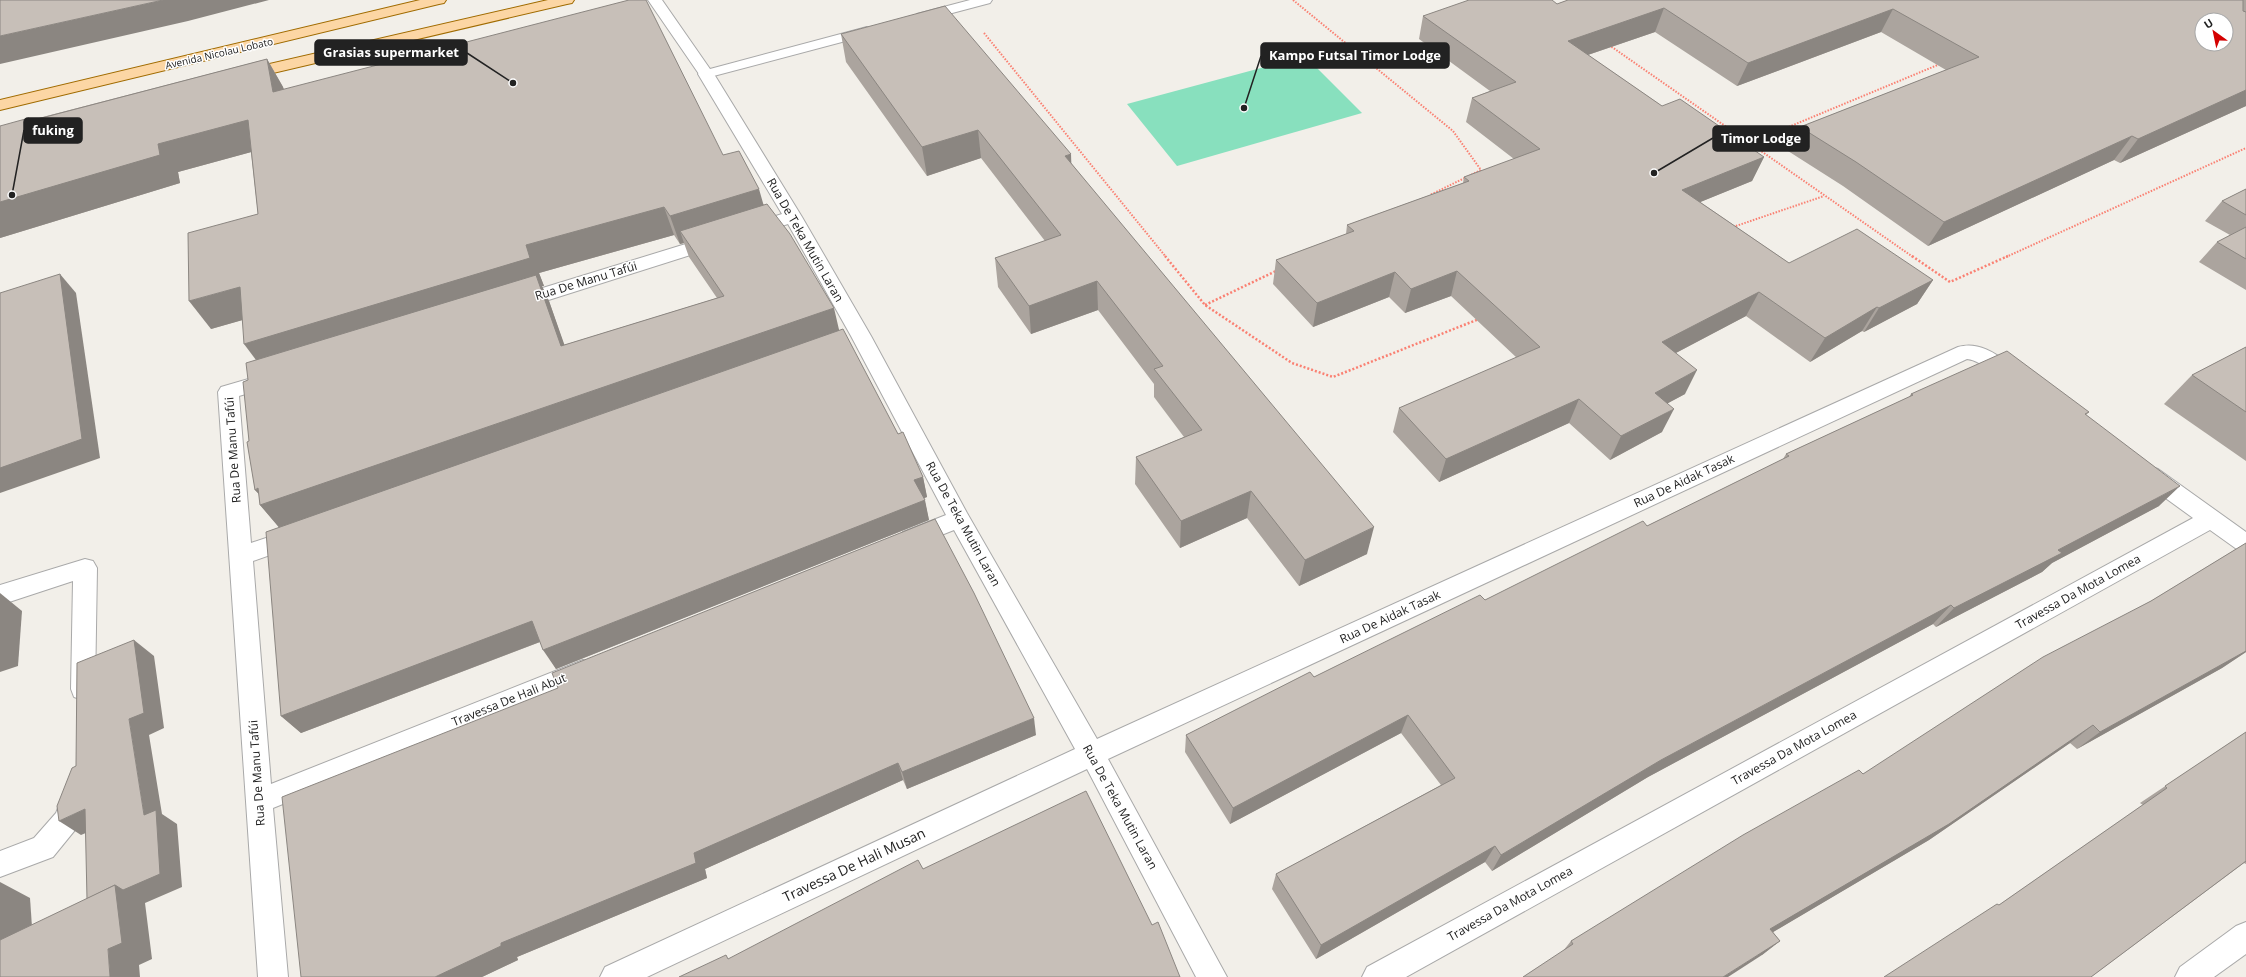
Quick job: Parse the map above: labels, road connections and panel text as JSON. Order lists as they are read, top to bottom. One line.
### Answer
{"streets":{"main road":["Avenida Nicolau Lobato"],"street":["Rua De Teka Mutin Laran","Rua De Manu Tafúi","Rua De Aidak Tasak","Travessa Da Mota Lomea","Travessa De Hali Abut","Travessa De Hali Musan"]},"crossings":[["Rua De Teka Mutin Laran","Rua De Manu Tafúi"],["Rua De Teka Mutin Laran","Rua De Aidak Tasak"],["Rua De Teka Mutin Laran","Travessa De Hali Musan"],["Rua De Manu Tafúi","Travessa De Hali Abut"],["Rua De Aidak Tasak","Travessa De Hali Musan"]],"places":["Grasias supermarket","Kampo Futsal Timor Lodge","Timor Lodge","fuking"],"north":"top left"}
